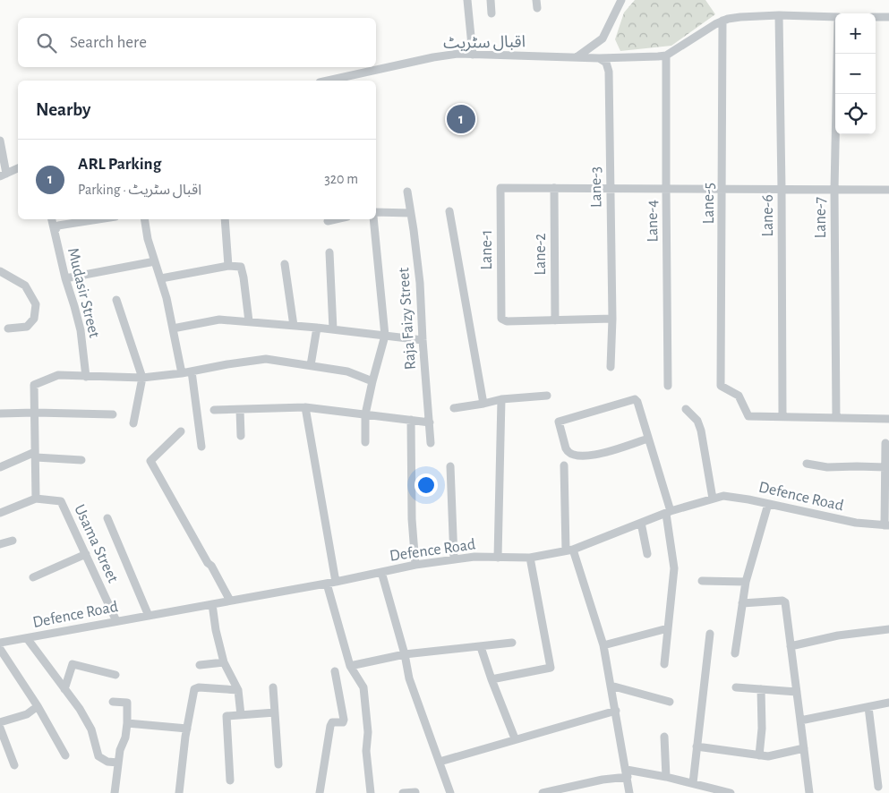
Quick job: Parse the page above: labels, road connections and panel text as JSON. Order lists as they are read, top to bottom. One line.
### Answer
{"streets":{"street":["اقبال سٹریٹ","Lane-3","Lane-5","Lane-6","Lane-7","Lane-4","Lane-1","Lane-2","Mudasir Street","Raja Faizy Street","Defence Road","Usama Street"]},"crossings":[["اقبال سٹریٹ","Lane-3"],["اقبال سٹریٹ","Lane-4"],["Lane-5","Lane-6"],["Lane-1","Lane-2"],["Defence Road","Usama Street"]],"page":{"map_buttons":["+","−"],"search":"Search here","heading":"Nearby","pins":"1","list":[{"mark":"1","name":"ARL Parking","note":"Parking · اقبال سٹریٹ","value":"320 m"}]}}
